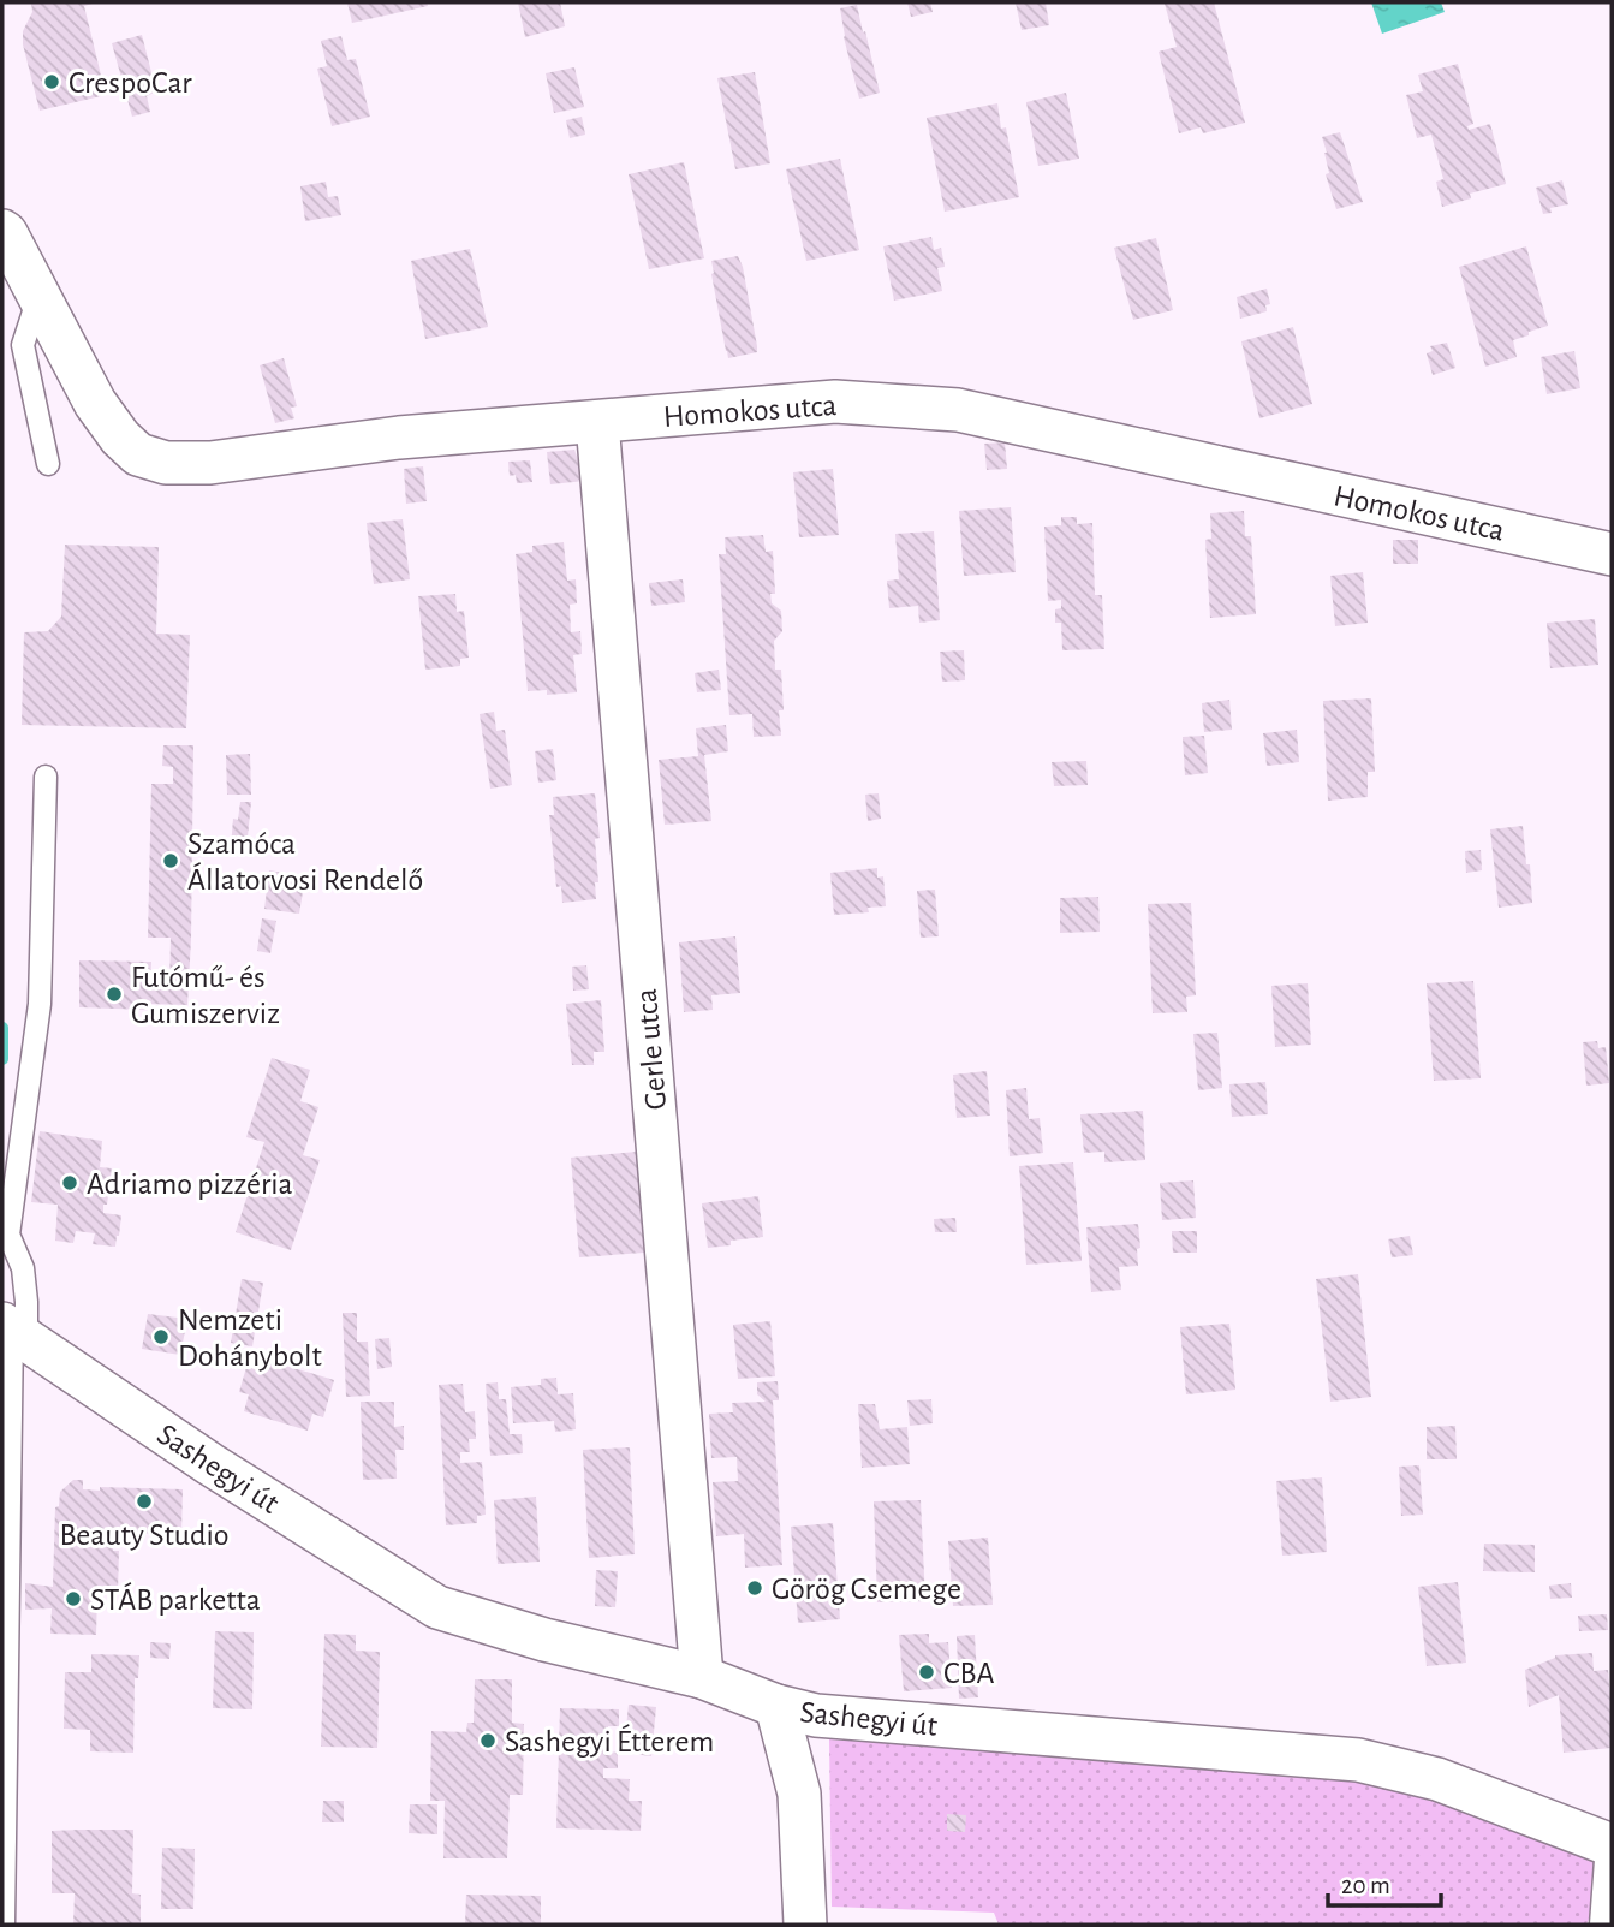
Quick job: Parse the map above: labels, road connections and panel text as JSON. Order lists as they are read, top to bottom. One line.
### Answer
{"streets":{"street":["Homokos utca","Gerle utca","Sashegyi út"]},"crossings":[["Homokos utca","Gerle utca"],["Gerle utca","Sashegyi út"]],"places":["CrespoCar","Szamóca Állatorvosi Rendelő","Futómű- és Gumiszerviz","Adriamo pizzéria","Nemzeti Dohánybolt","Beauty Studio","Görög Csemege","STÁB parketta","CBA","Sashegyi Étterem"],"scale_bar":"20 m"}
